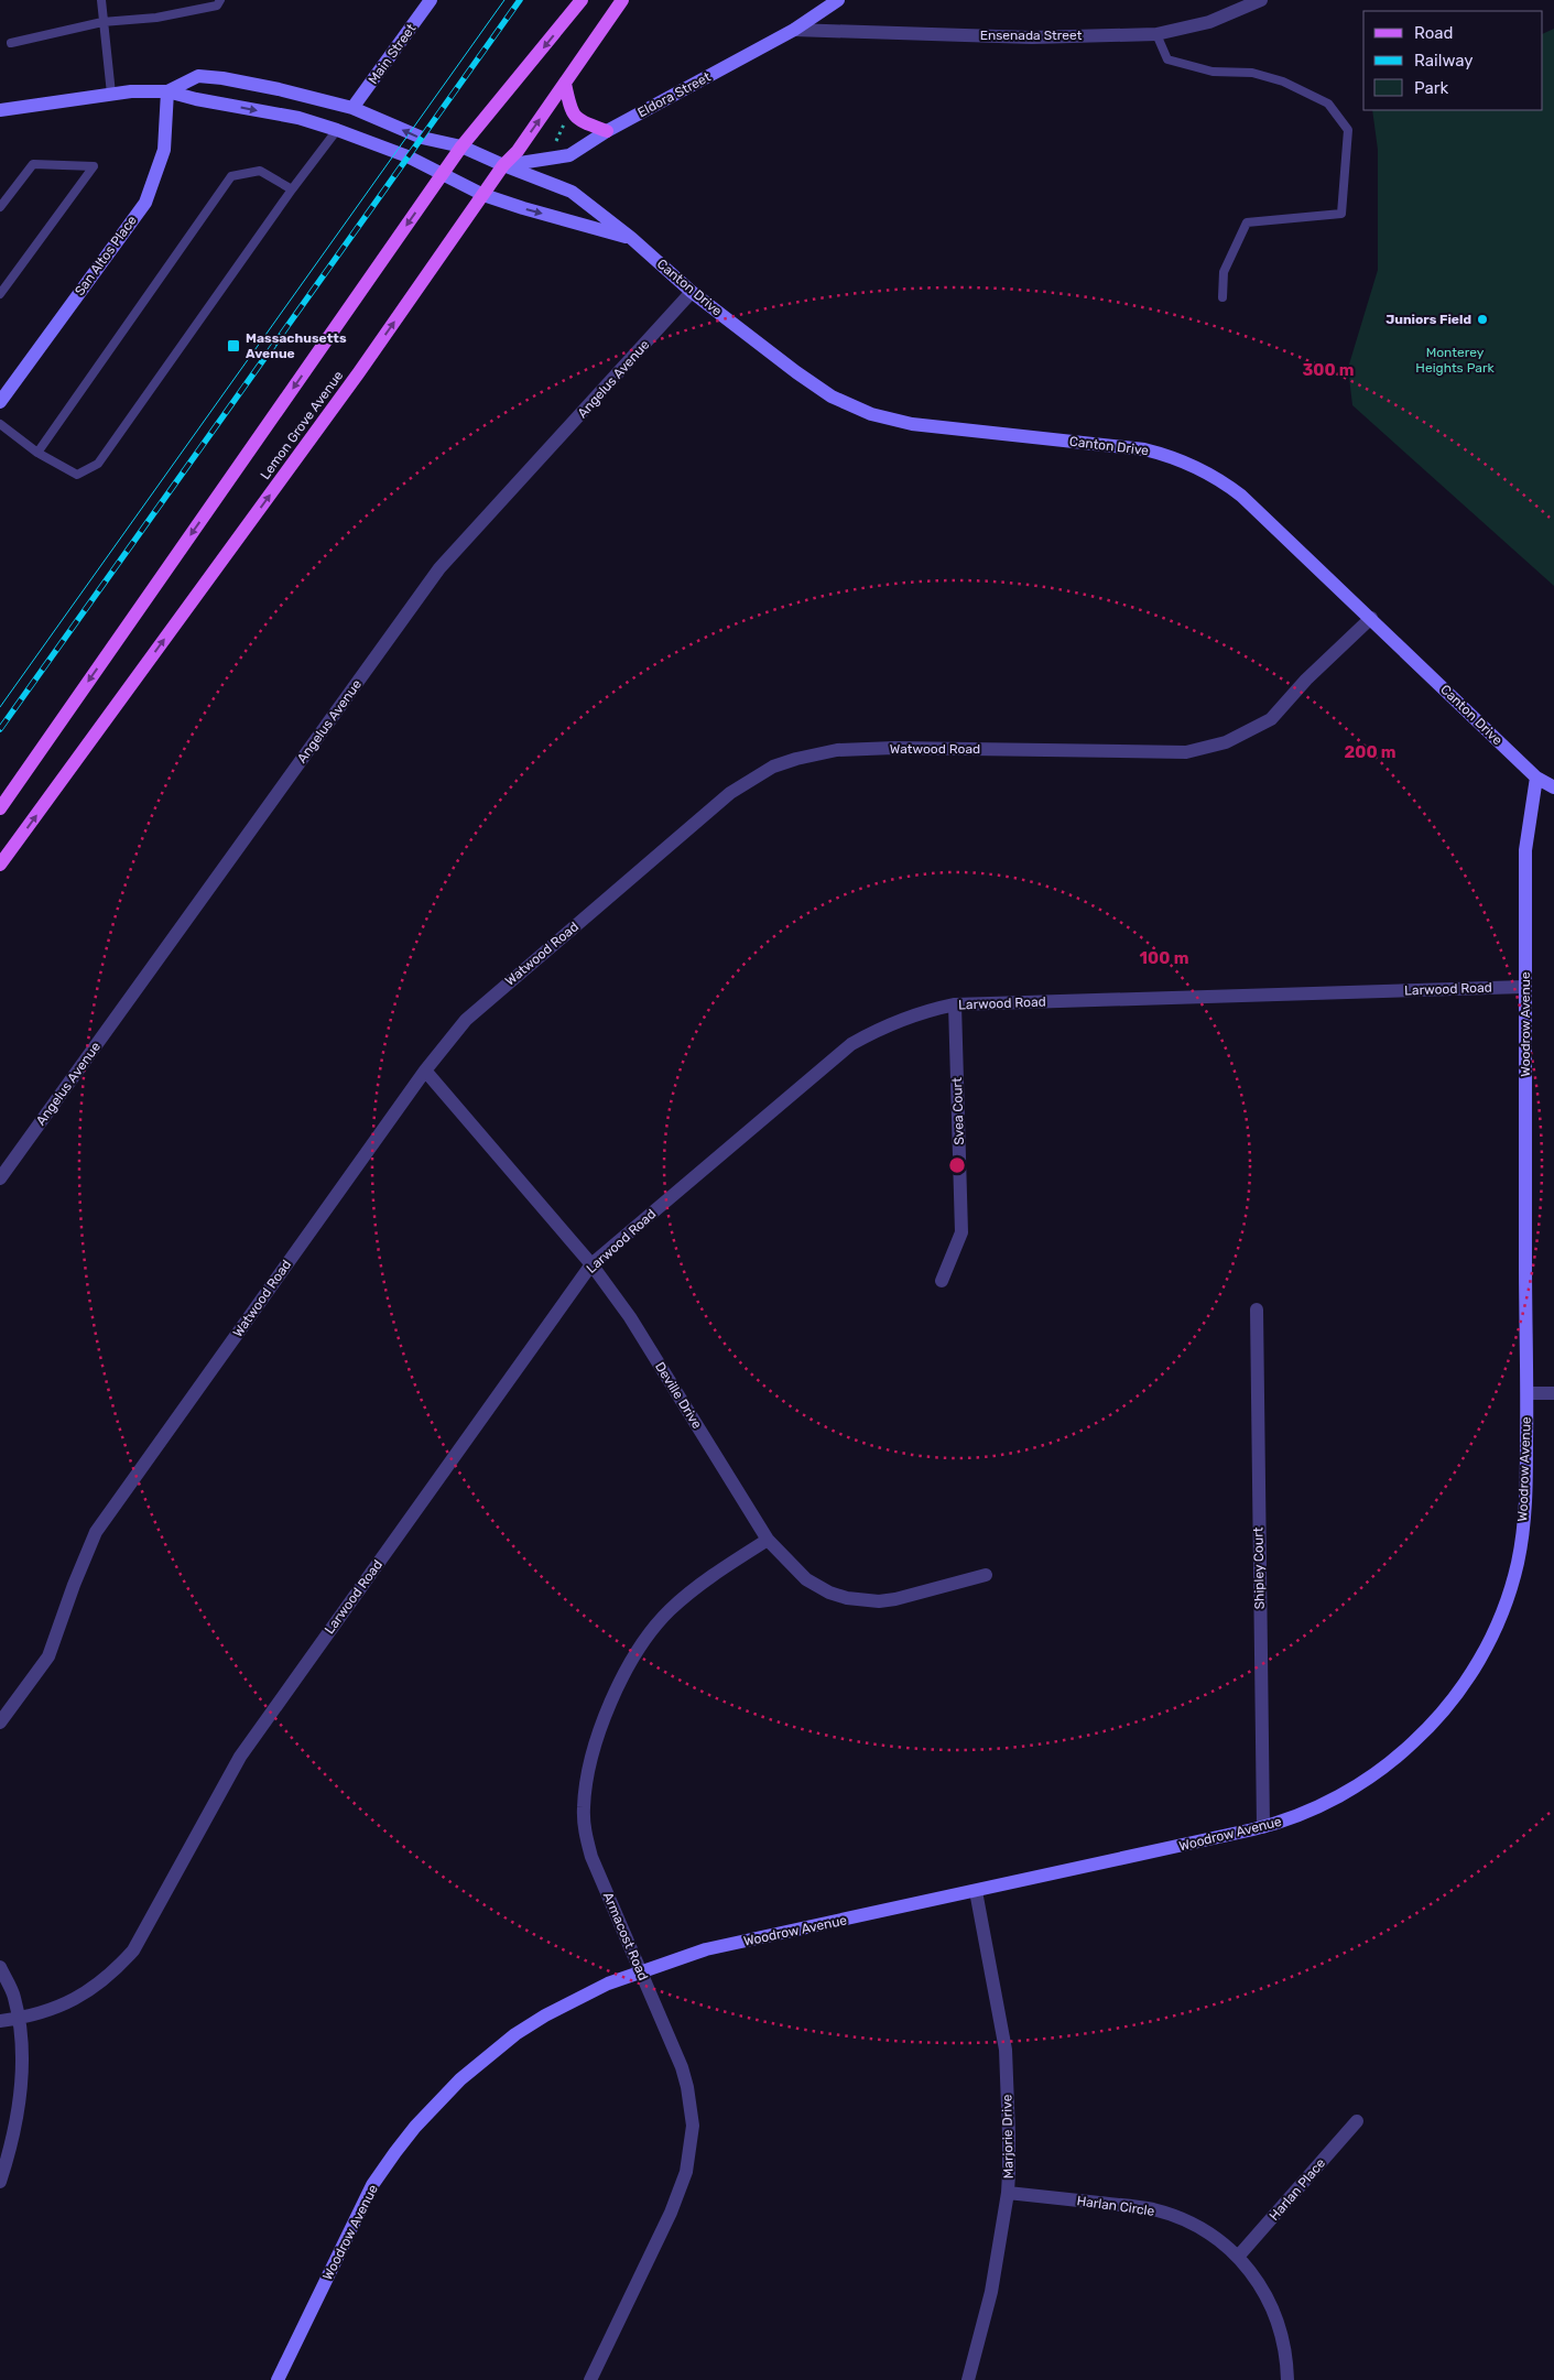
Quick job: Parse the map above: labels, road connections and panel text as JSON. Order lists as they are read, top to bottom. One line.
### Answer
{"streets":{"main road":["Lemon Grove Avenue"],"street":["Ensenada Street","Main Street","Eldora Street","San Altos Place","Canton Drive","Angelus Avenue","Watwood Road","Larwood Road","Woodrow Avenue","Svea Court","Deville Drive","Shipley Court","Armacost Road","Marjorie Drive","Harlan Place","Harlan Circle"]},"crossings":[["Ensenada Street","Eldora Street"],["Eldora Street","Canton Drive"],["Eldora Street","Lemon Grove Avenue"],["Canton Drive","Angelus Avenue"],["Canton Drive","Lemon Grove Avenue"],["Canton Drive","Watwood Road"],["Canton Drive","Woodrow Avenue"],["Watwood Road","Deville Drive"],["Larwood Road","Woodrow Avenue"],["Larwood Road","Svea Court"],["Larwood Road","Deville Drive"],["Woodrow Avenue","Shipley Court"],["Woodrow Avenue","Armacost Road"],["Woodrow Avenue","Marjorie Drive"],["Deville Drive","Armacost Road"],["Marjorie Drive","Harlan Circle"],["Harlan Place","Harlan Circle"]],"parks":["Monterey Heights Park"],"places":{"other":["Juniors Field"],"transit":["Massachusetts Avenue"]},"legend":["Road","Railway","Park"],"rings":["300 m","200 m","100 m"]}
